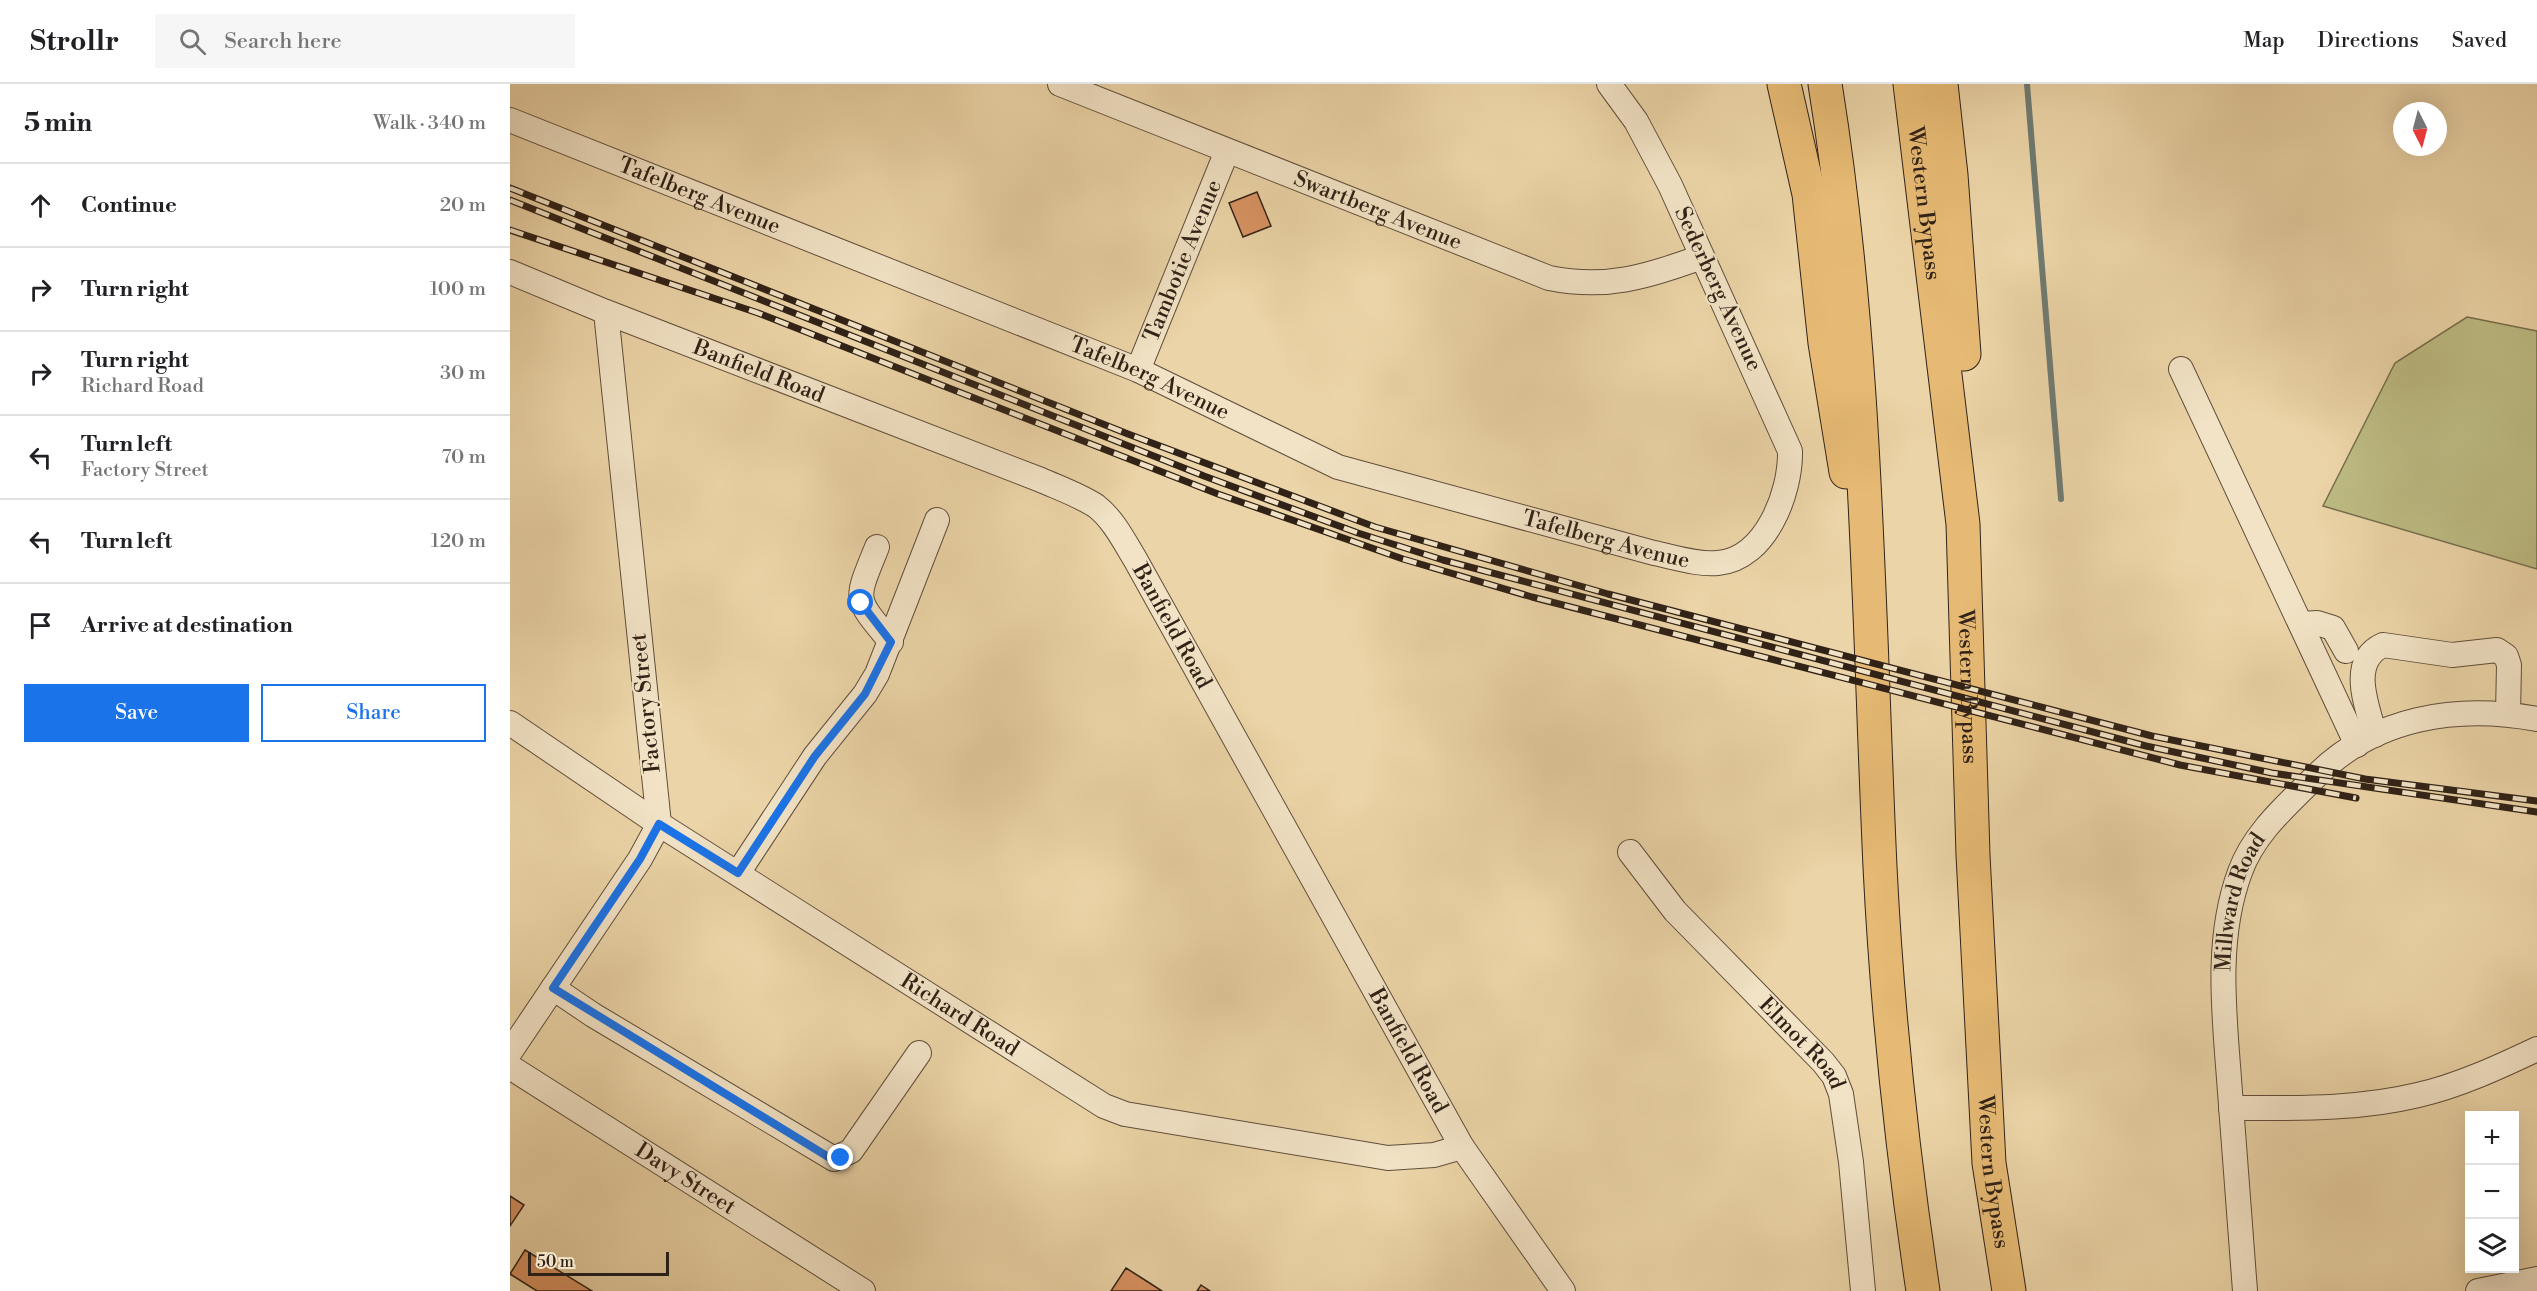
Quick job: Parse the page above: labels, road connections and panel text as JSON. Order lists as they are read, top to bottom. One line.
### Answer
{"streets":{"highway":["Western Bypass"],"street":["Tafelberg Avenue","Swartberg Avenue","Tambotie Avenue","Sederberg Avenue","Banfield Road","Factory Street","Millward Road","Richard Road","Elmot Road","Davy Street"]},"crossings":[["Tafelberg Avenue","Tambotie Avenue"],["Tafelberg Avenue","Sederberg Avenue"],["Swartberg Avenue","Tambotie Avenue"],["Swartberg Avenue","Sederberg Avenue"],["Banfield Road","Factory Street"],["Banfield Road","Richard Road"],["Factory Street","Richard Road"]],"scale_bar":"50 m","north":"bottom","page":{"header":"Strollr","search":"Search here","nav":["Map","Directions","Saved"],"heading":["5 min","Walk · 340 m"],"list":[["Continue","20 m"],["Turn right","100 m"],["Turn right","Richard Road","30 m"],["Turn left","Factory Street","70 m"],["Turn left","120 m"],"Arrive at destination"],"buttons":["Save","Share"],"map_buttons":["+","−"],"scale":"50 m"}}
